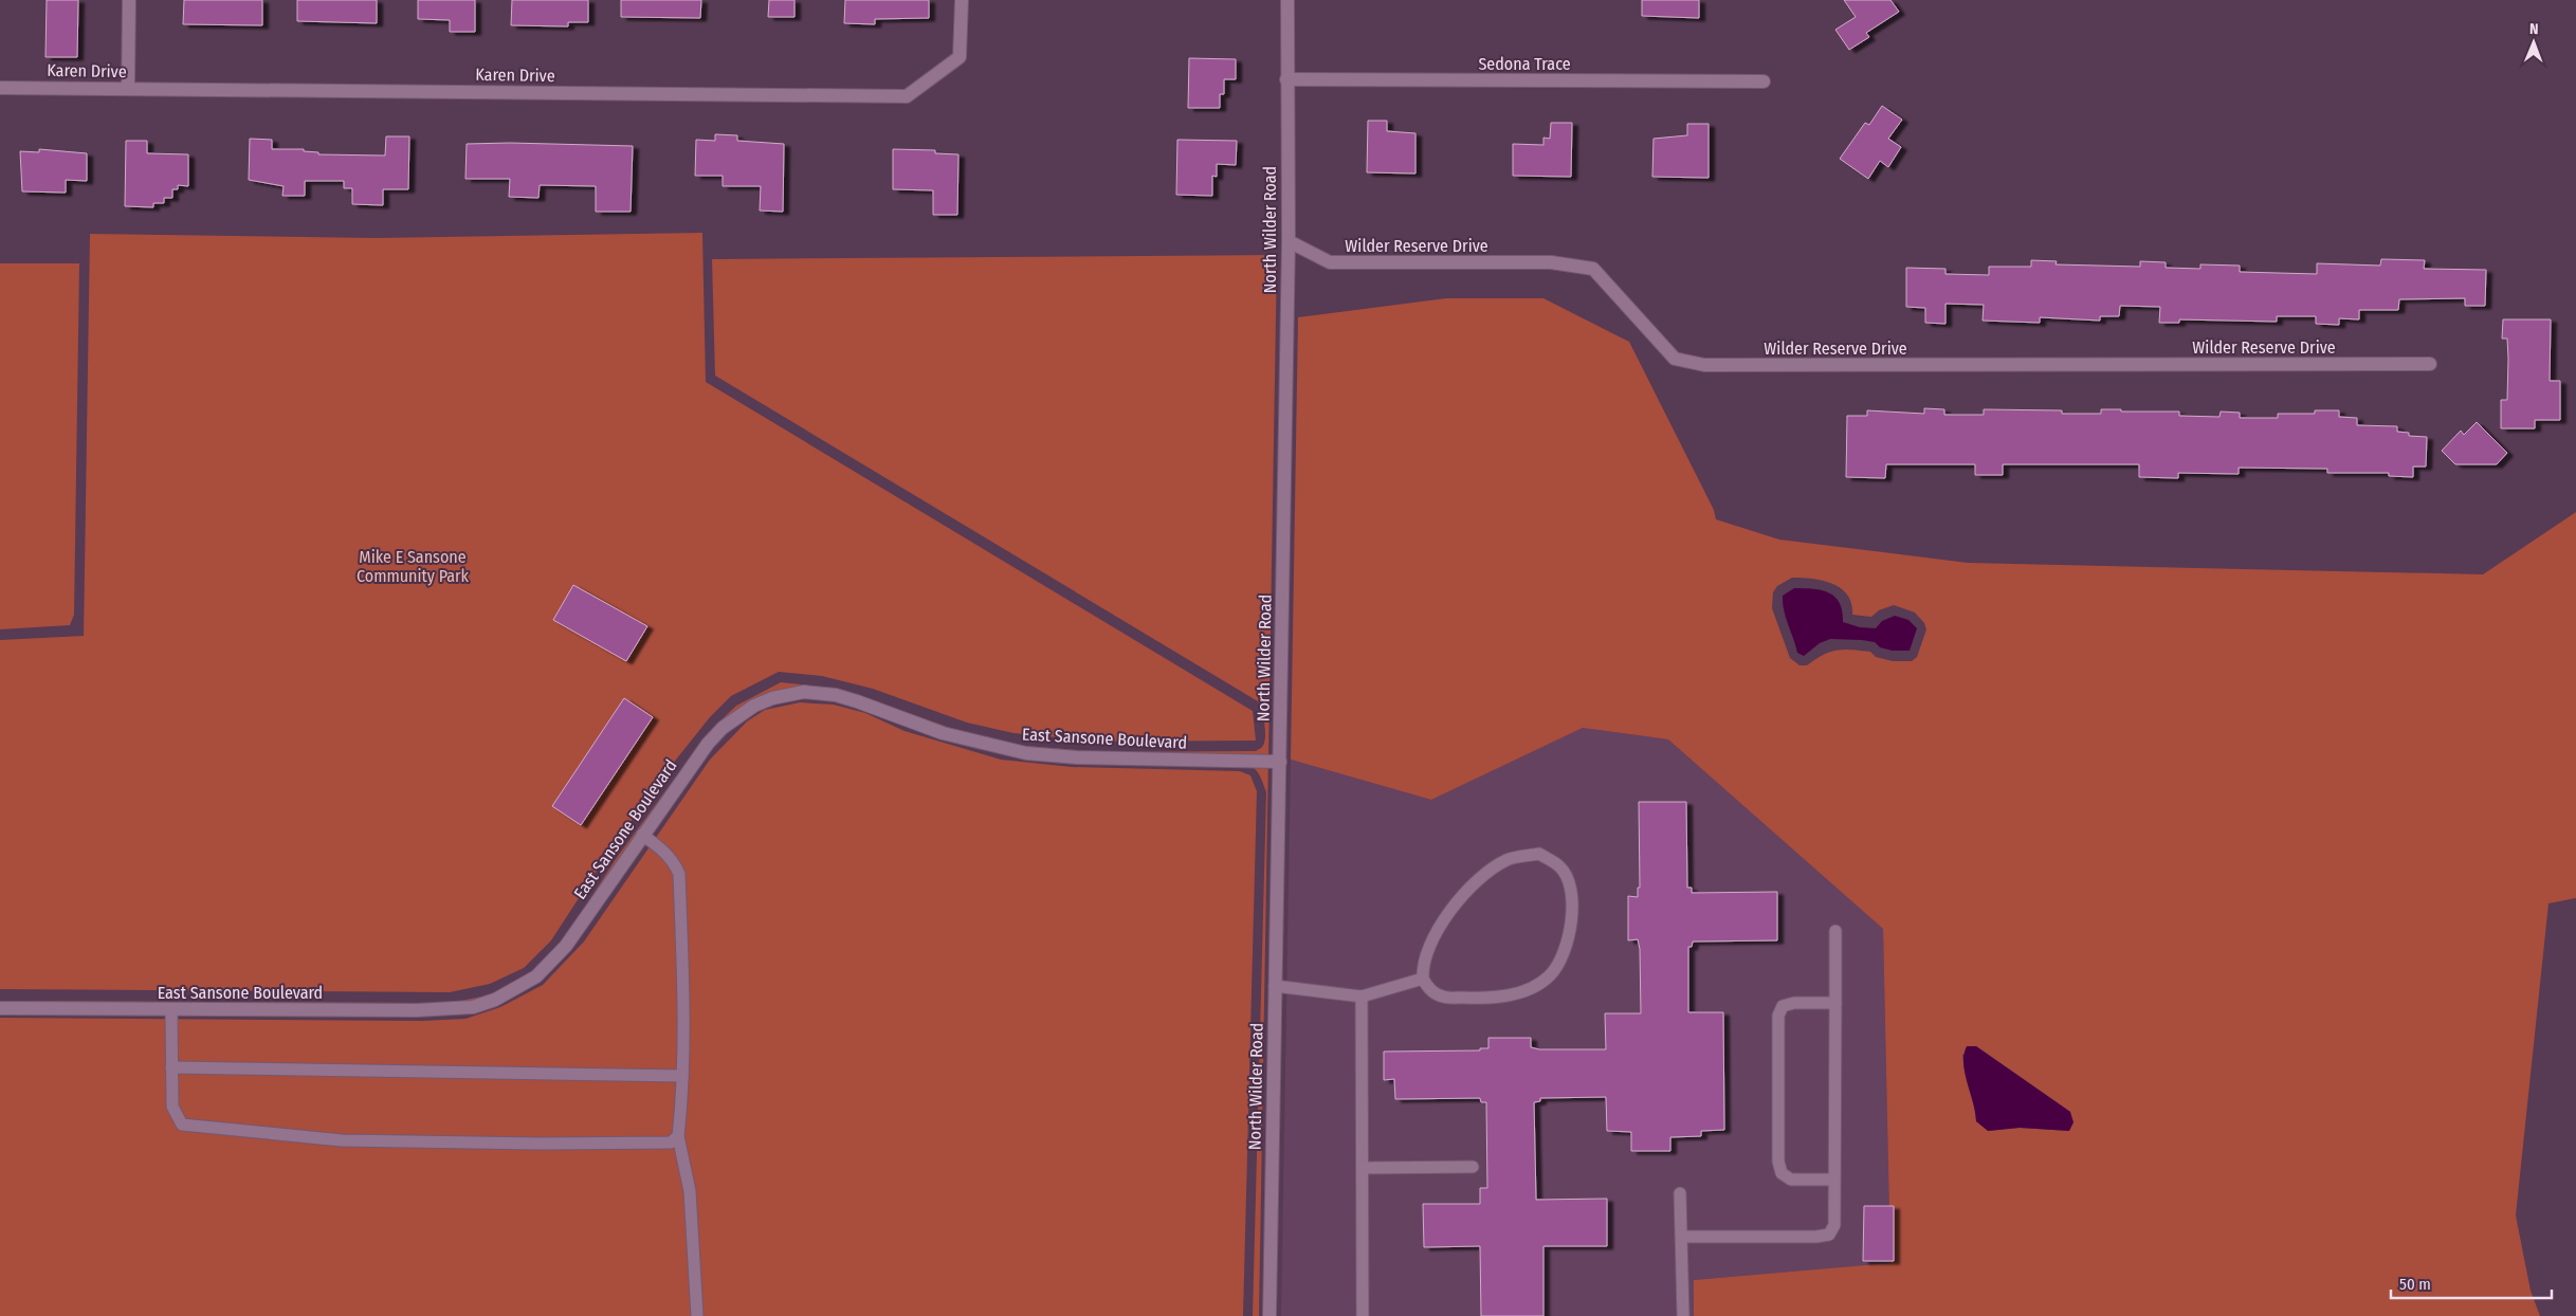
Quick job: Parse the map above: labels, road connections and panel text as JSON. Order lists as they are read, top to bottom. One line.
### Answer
{"streets":{"street":["Sedona Trace","Karen Drive","North Wilder Road","Wilder Reserve Drive","East Sansone Boulevard"]},"crossings":[["Sedona Trace","North Wilder Road"],["North Wilder Road","Wilder Reserve Drive"],["North Wilder Road","East Sansone Boulevard"]],"parks":["Mike E Sansone Community Park"],"scale_bar":"50 m","north":"top"}
